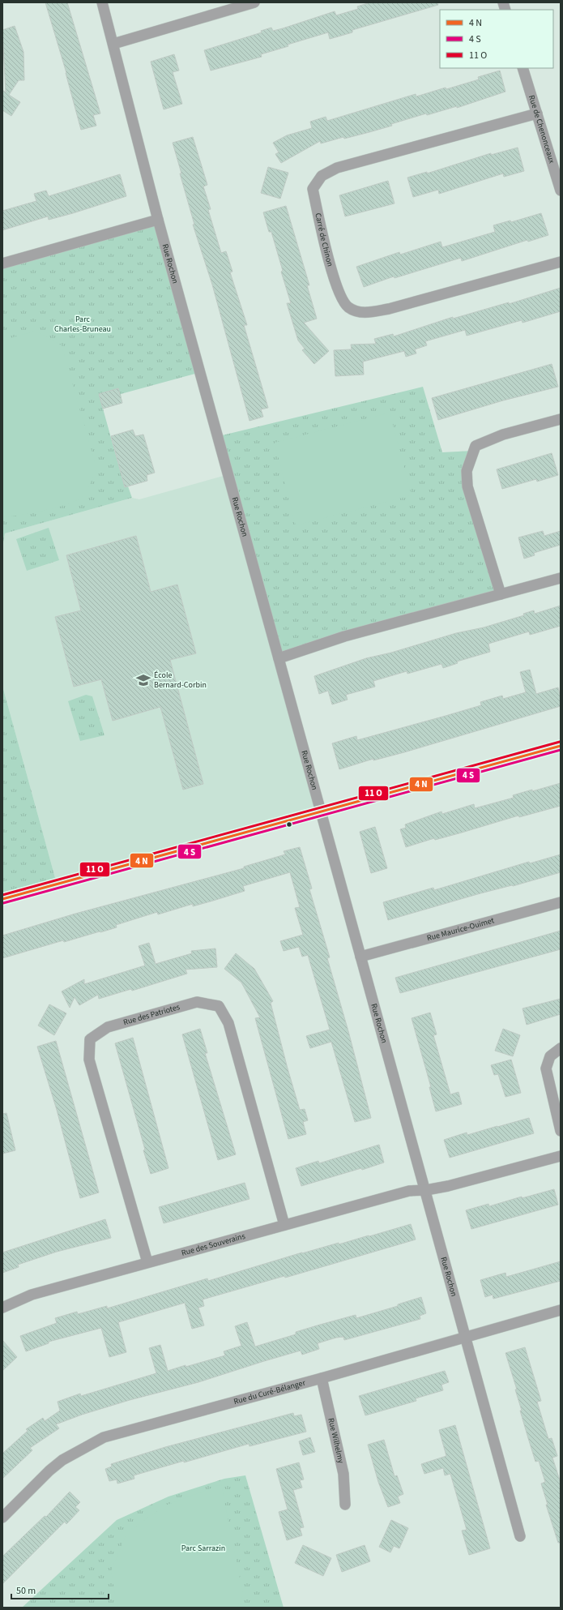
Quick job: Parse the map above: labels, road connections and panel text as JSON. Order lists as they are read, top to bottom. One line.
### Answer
{"streets":{"street":["Rue de Chenonceaux","Carré de Chinon","Rue Rochon","Rue Maurice-Ouimet","Rue des Patriotes","Rue des Souverains","Rue du Curé-Bélanger","Rue Wilhelmy"]},"crossings":[["Rue de Chenonceaux","Carré de Chinon"],["Rue Rochon","Rue Maurice-Ouimet"],["Rue Rochon","Rue des Souverains"],["Rue Rochon","Rue du Curé-Bélanger"],["Rue des Patriotes","Rue des Souverains"],["Rue du Curé-Bélanger","Rue Wilhelmy"]],"parks":["Parc Charles-Bruneau","Parc Sarrazin"],"places":{"school or university":["École Bernard-Corbin"]},"legend":["4 N","4 S","11 O"],"scale_bar":"50 m"}
